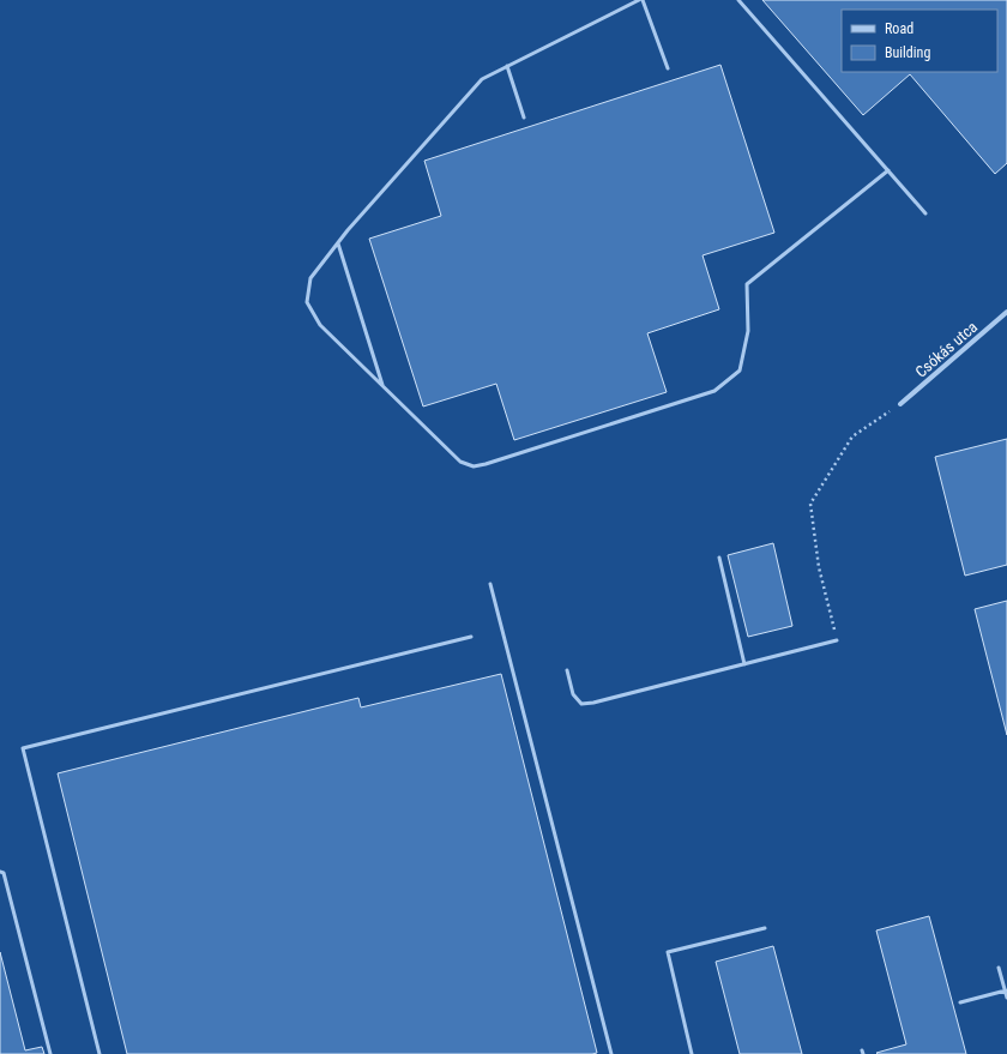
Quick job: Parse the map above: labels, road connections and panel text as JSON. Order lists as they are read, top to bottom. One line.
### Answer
{"streets":{"street":["Csókás utca"]},"legend":["Road","Building"]}
